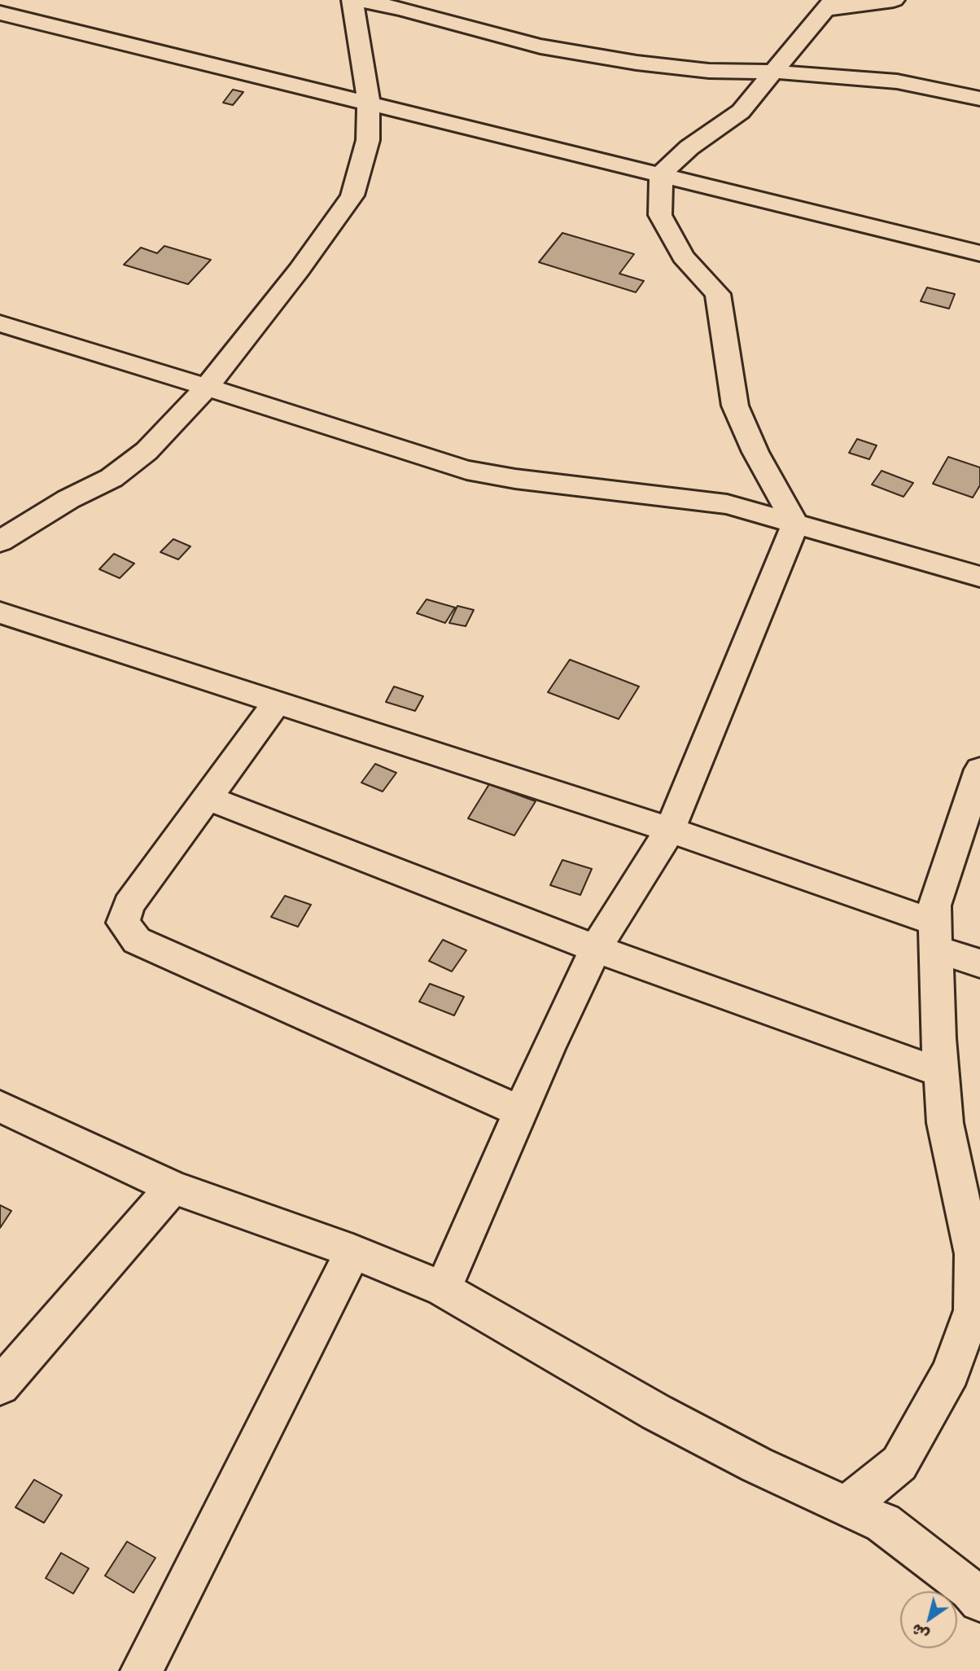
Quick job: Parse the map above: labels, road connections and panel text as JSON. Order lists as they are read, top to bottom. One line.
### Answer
{"north":"bottom left"}
